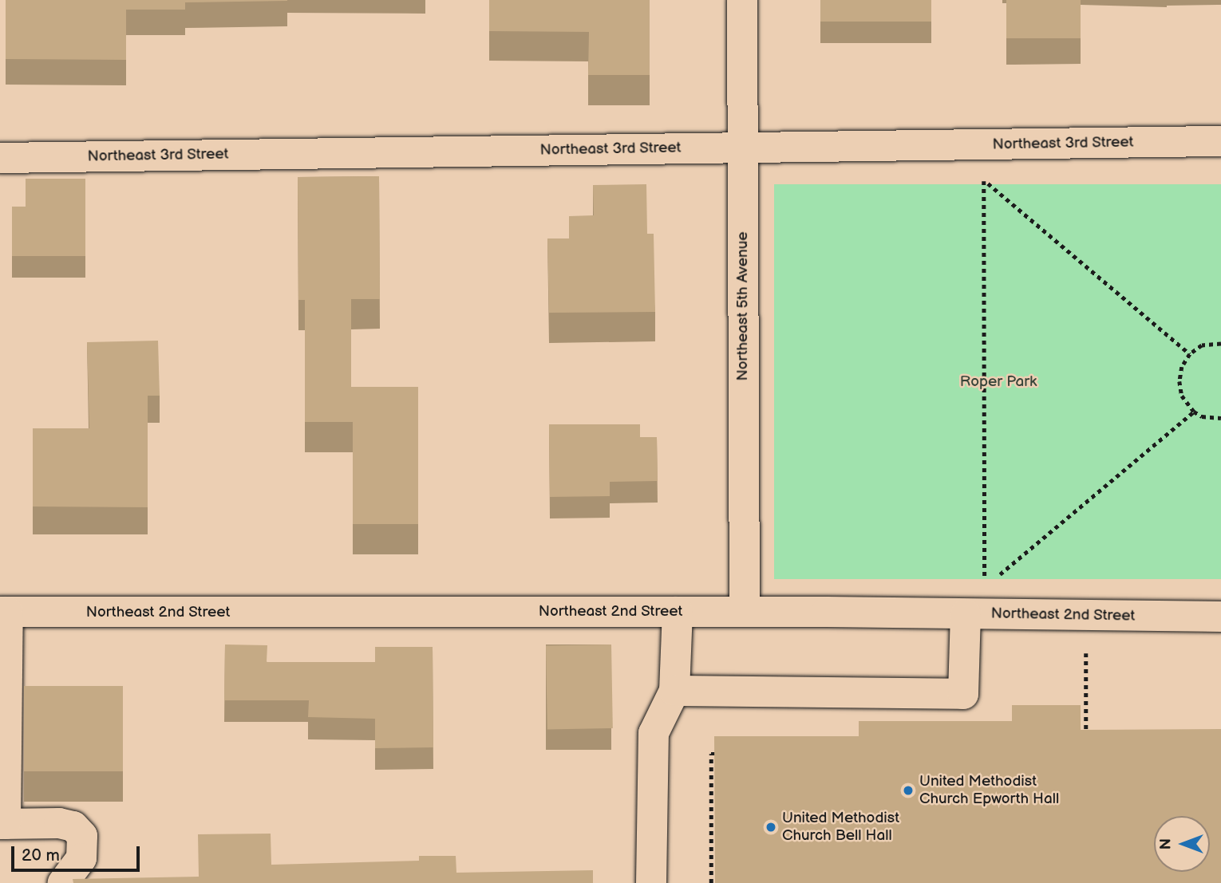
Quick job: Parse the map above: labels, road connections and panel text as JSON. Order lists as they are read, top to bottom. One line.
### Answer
{"streets":{"street":["Northeast 3rd Street","Northeast 5th Avenue","Northeast 2nd Street"]},"crossings":[["Northeast 3rd Street","Northeast 5th Avenue"],["Northeast 5th Avenue","Northeast 2nd Street"]],"parks":["Roper Park"],"places":["United Methodist Church Epworth Hall","United Methodist Church Bell Hall"],"scale_bar":"20 m","north":"left"}
